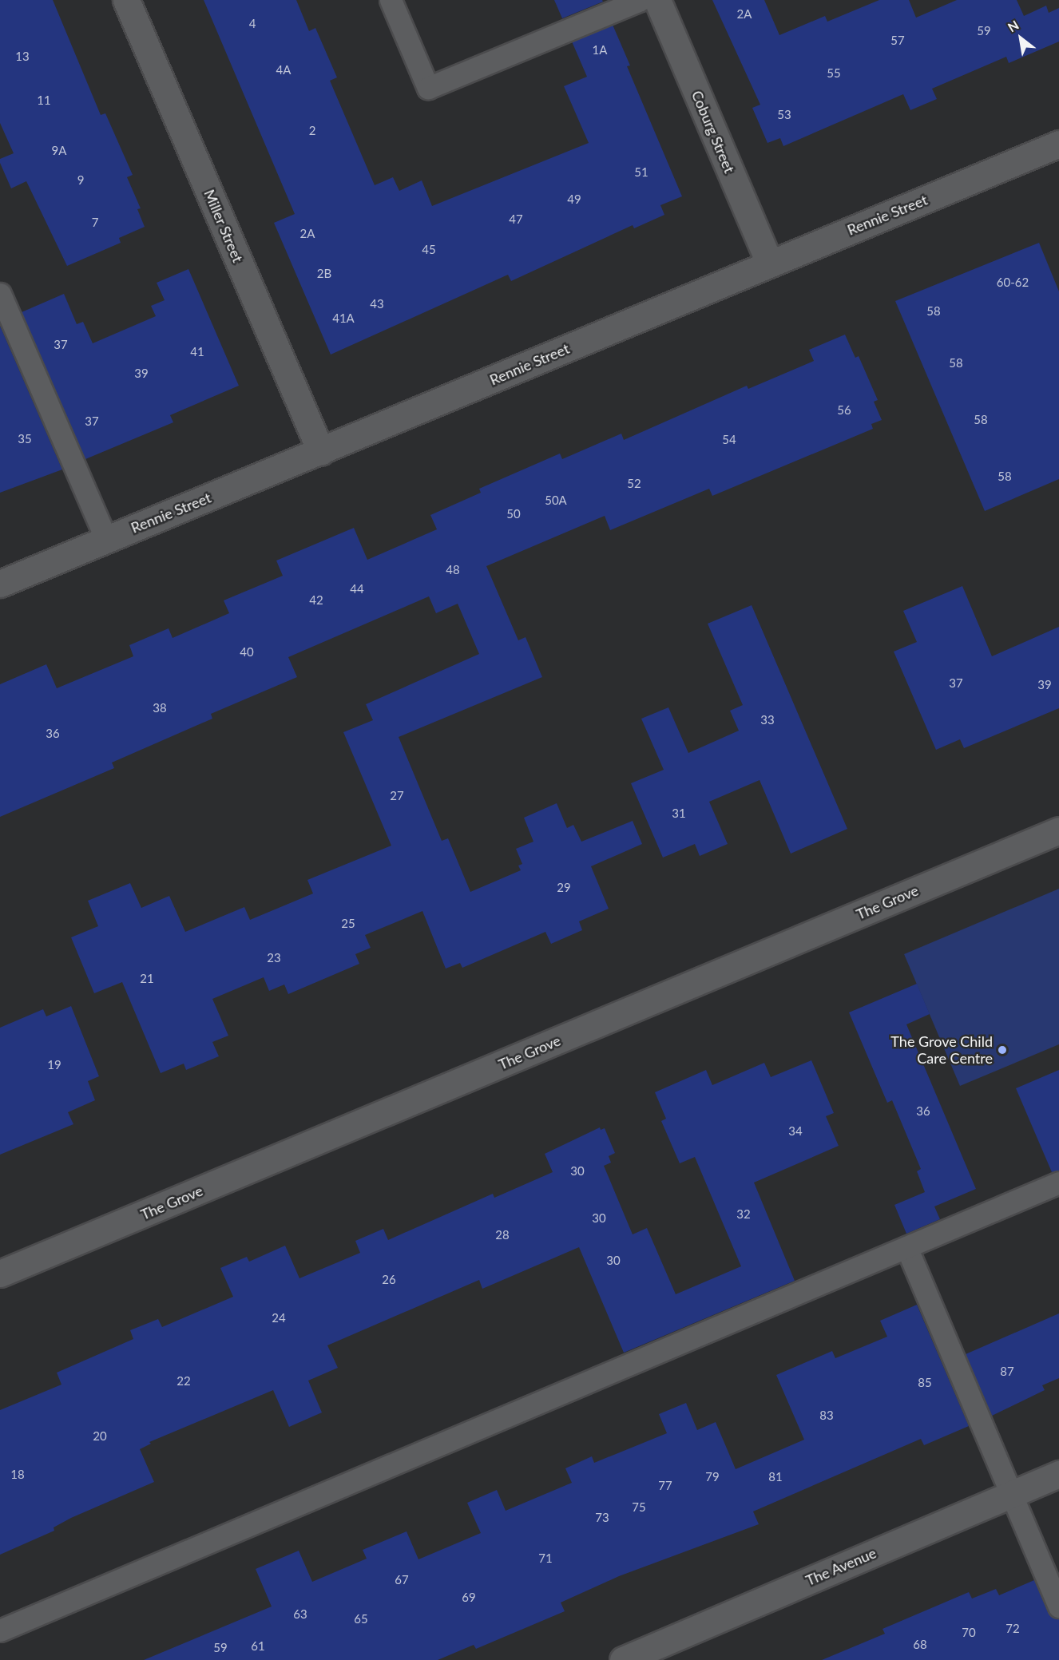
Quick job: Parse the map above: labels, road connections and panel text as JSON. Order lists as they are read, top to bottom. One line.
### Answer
{"streets":{"street":["Coburg Street","Rennie Street","Miller Street","The Grove","The Avenue"]},"crossings":[["Coburg Street","Rennie Street"],["Rennie Street","Miller Street"]],"places":["The Grove Child Care Centre"],"house_numbers":["2A","4","59","57","1A","13","4A","55","11","53","2","9A","51","9","49","47","7","2A","45","2B","60-62","43","58","41A","37","41","58","39","56","58","37","35","54","58","52","50A","50","48","44","42","40","37","39","38","33","36","27","31","29","25","23","21","19","36","34","30","32","30","28","30","26","24","87","22","85","83","20","18","79","81","77","75","73","71","67","69","63","65","72","70","68","61","59"],"north":"top left"}
